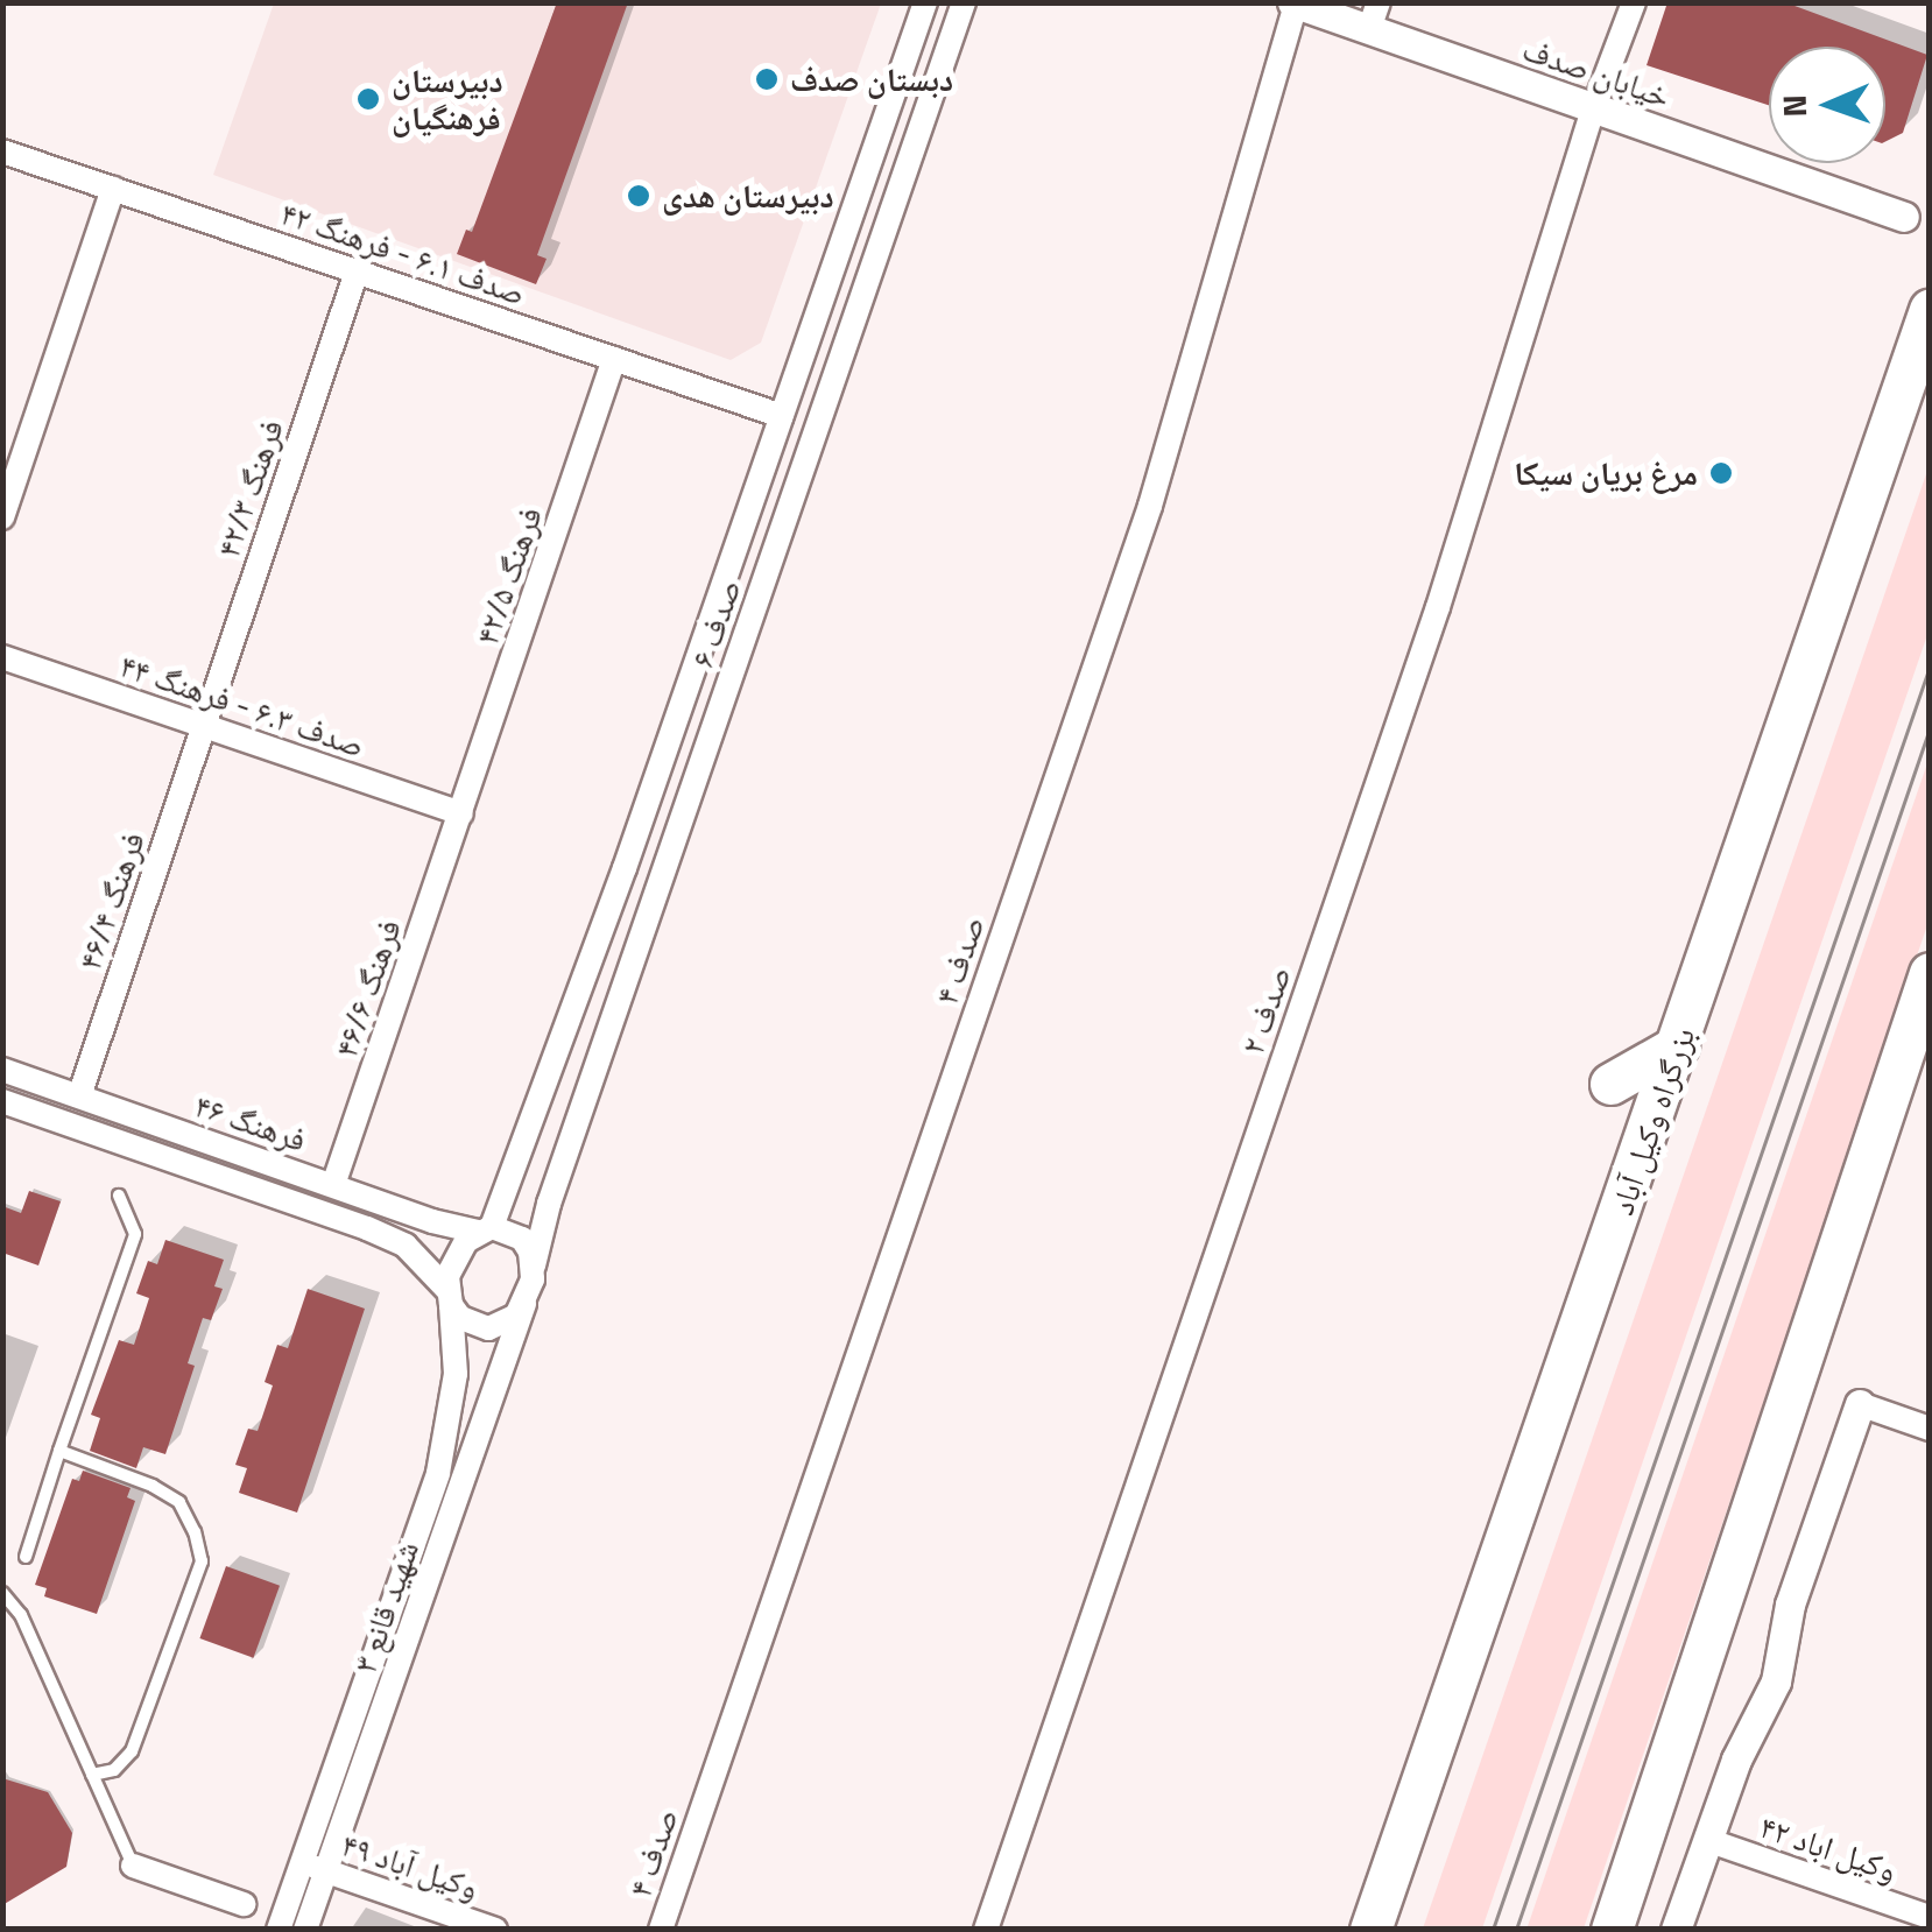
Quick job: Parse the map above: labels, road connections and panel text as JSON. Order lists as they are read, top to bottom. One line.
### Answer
{"streets":{"highway":["بزرگراه وکیل آباد"],"street":["خیابان صدف","صدف ۶.۱ - فرهنگ ۴۲","فرهنگ ۴۲/۳","فرهنگ ۴۲/۵","صدف ۶","صدف ۶.۳ - فرهنگ ۴۴","فرهنگ ۴۶/۴","صدف ۴","فرهنگ ۴۶/۶","صدف ۲","فرهنگ ۴۶","شهید قانع ۳","وکیل اباد ۴۲","وکیل آباد ۴۹"]},"crossings":[["خیابان صدف","صدف ۴"],["خیابان صدف","صدف ۲"],["صدف ۶.۱ - فرهنگ ۴۲","فرهنگ ۴۲/۳"],["صدف ۶.۱ - فرهنگ ۴۲","فرهنگ ۴۲/۵"],["صدف ۶.۱ - فرهنگ ۴۲","صدف ۶"],["فرهنگ ۴۲/۳","صدف ۶.۳ - فرهنگ ۴۴"],["فرهنگ ۴۲/۳","فرهنگ ۴۶/۴"],["فرهنگ ۴۲/۵","صدف ۶.۳ - فرهنگ ۴۴"],["فرهنگ ۴۲/۵","فرهنگ ۴۶/۶"],["صدف ۶","فرهنگ ۴۶"],["صدف ۶","شهید قانع ۳"],["صدف ۶.۳ - فرهنگ ۴۴","فرهنگ ۴۶/۴"],["صدف ۶.۳ - فرهنگ ۴۴","فرهنگ ۴۶/۶"],["فرهنگ ۴۶/۴","فرهنگ ۴۶"],["فرهنگ ۴۶/۶","فرهنگ ۴۶"],["فرهنگ ۴۶","شهید قانع ۳"],["شهید قانع ۳","وکیل آباد ۴۹"]],"places":["دبستان صدف","دبیرستان فرهنگیان","دبیرستان هدی","مرغ بریان سیکا"],"north":"left"}
